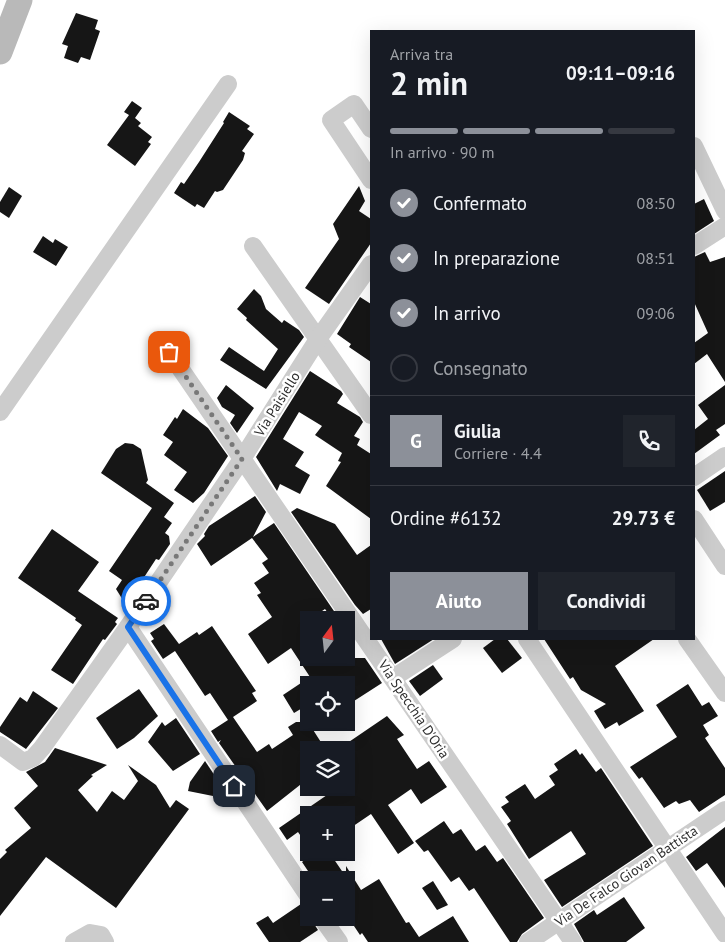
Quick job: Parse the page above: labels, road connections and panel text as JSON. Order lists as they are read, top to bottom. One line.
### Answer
{"streets":{"street":["Via Paisiello","Via Specchia D'Oria","Via De Falco Giovan Battista"]},"crossings":[["Via Paisiello","Via Specchia D'Oria"],["Via Specchia D'Oria","Via De Falco Giovan Battista"]],"north":"top","page":{"heading":["2 min","Arriva tra","09:11–09:16"],"panel":["Giulia","Corriere · 4.4","Ordine #6132","29.73 €"],"bar":"In arrivo · 90 m","list":[["Confermato","08:50"],["In preparazione","08:51"],["In arrivo","09:06"],"Consegnato"],"round":"G","buttons":["Aiuto","Condividi"],"map_buttons":["+","−"]}}
